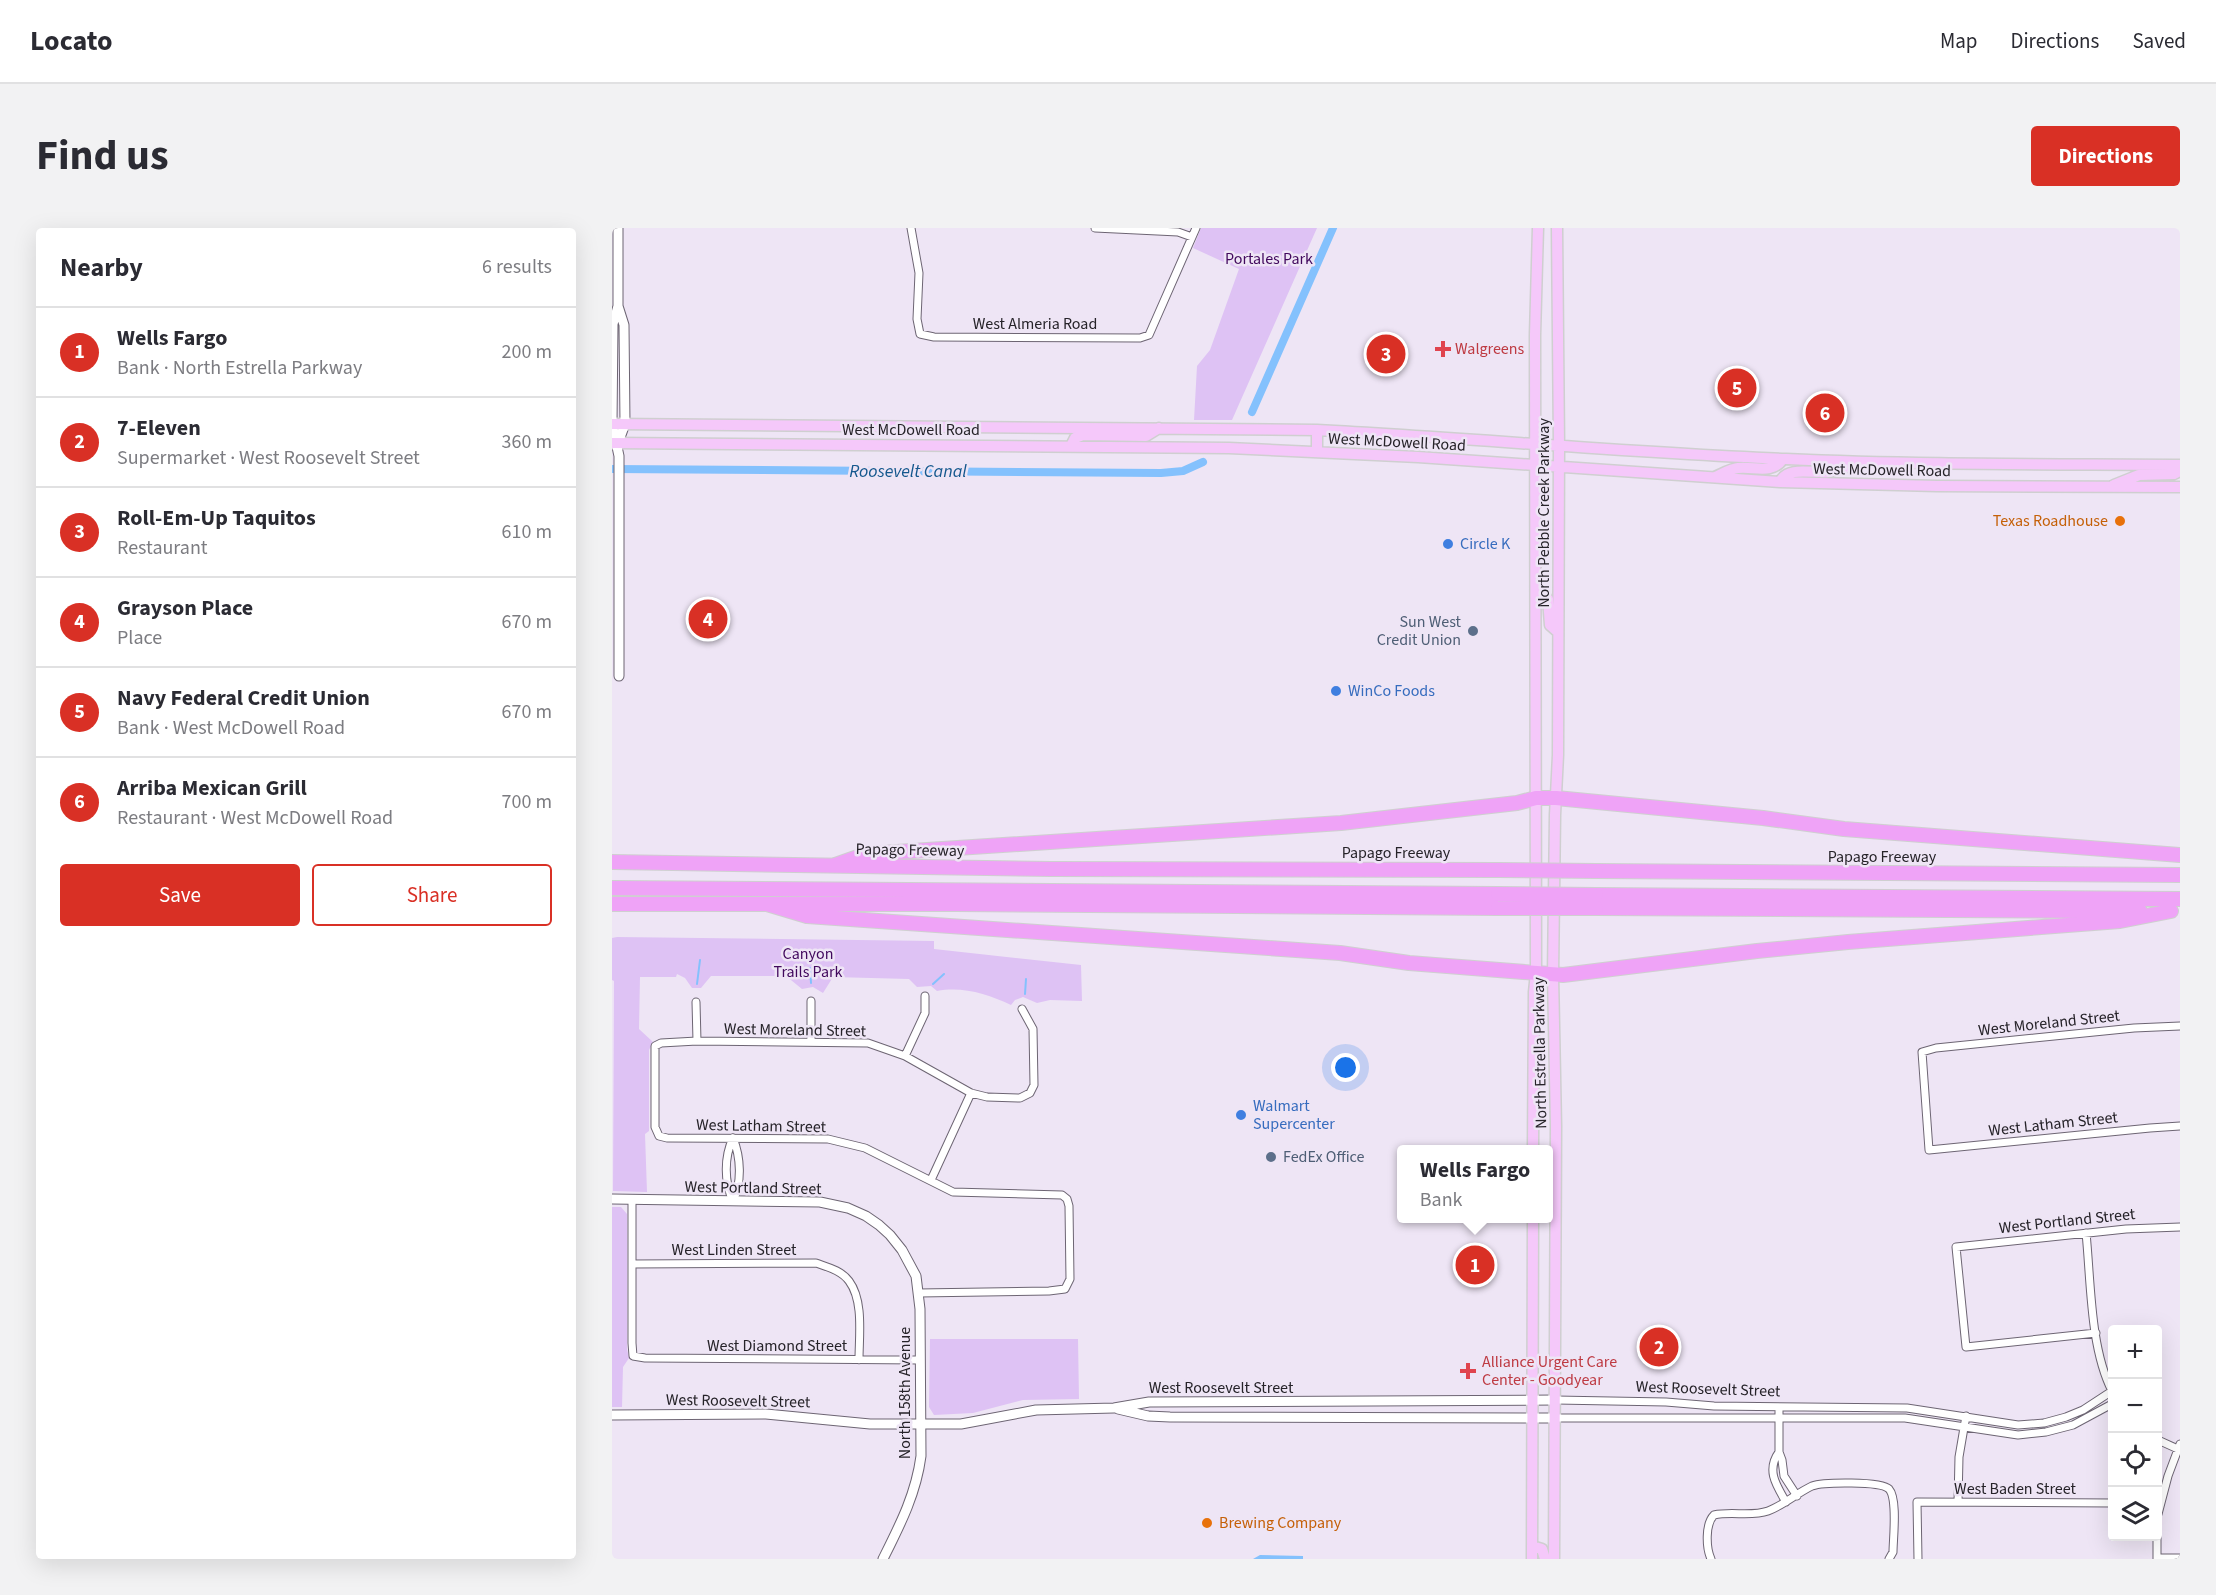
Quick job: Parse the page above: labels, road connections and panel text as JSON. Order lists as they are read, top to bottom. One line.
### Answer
{"streets":{"highway":["Papago Freeway"],"main road":["West McDowell Road","North Pebble Creek Parkway","North Estrella Parkway"],"street":["West Almeria Road","West Moreland Street","West Latham Street","West Portland Street","West Linden Street","West Diamond Street","West Roosevelt Street","North 158th Avenue","West Baden Street"]},"crossings":[["West McDowell Road","North Pebble Creek Parkway"],["North Pebble Creek Parkway","North Estrella Parkway"],["West Moreland Street","West Latham Street"],["North Estrella Parkway","West Roosevelt Street"],["West Latham Street","West Portland Street"],["West Latham Street","North 158th Avenue"],["West Portland Street","West Roosevelt Street"],["West Portland Street","North 158th Avenue"],["West Linden Street","West Diamond Street"],["West Diamond Street","North 158th Avenue"],["West Roosevelt Street","North 158th Avenue"]],"water":["Roosevelt Canal"],"parks":["Portales Park","Canyon Trails Park"],"places":{"health":["Walgreens","Alliance Urgent Care Center - Goodyear"],"other":["Texas Roadhouse","Circle K","Sun West Credit Union","WinCo Foods","Walmart Supercenter","FedEx Office","Brewing Company"]},"page":{"header":"Locato","nav":["Map","Directions","Saved"],"title":"Find us","buttons":["Directions",["Save","Share"]],"heading":["Nearby","6 results"],"list":[{"mark":"1","name":"Wells Fargo","note":"Bank · North Estrella Parkway","value":"200 m"},{"mark":"2","name":"7-Eleven","note":"Supermarket · West Roosevelt Street","value":"360 m"},{"mark":"3","name":"Roll-Em-Up Taquitos","note":"Restaurant","value":"610 m"},{"mark":"4","name":"Grayson Place","note":"Place","value":"670 m"},{"mark":"5","name":"Navy Federal Credit Union","note":"Bank · West McDowell Road","value":"670 m"},{"mark":"6","name":"Arriba Mexican Grill","note":"Restaurant · West McDowell Road","value":"700 m"}],"pins":["3","5","6","4","1","2"],"popup":["Wells Fargo","Bank"],"map_buttons":["+","−"]}}
